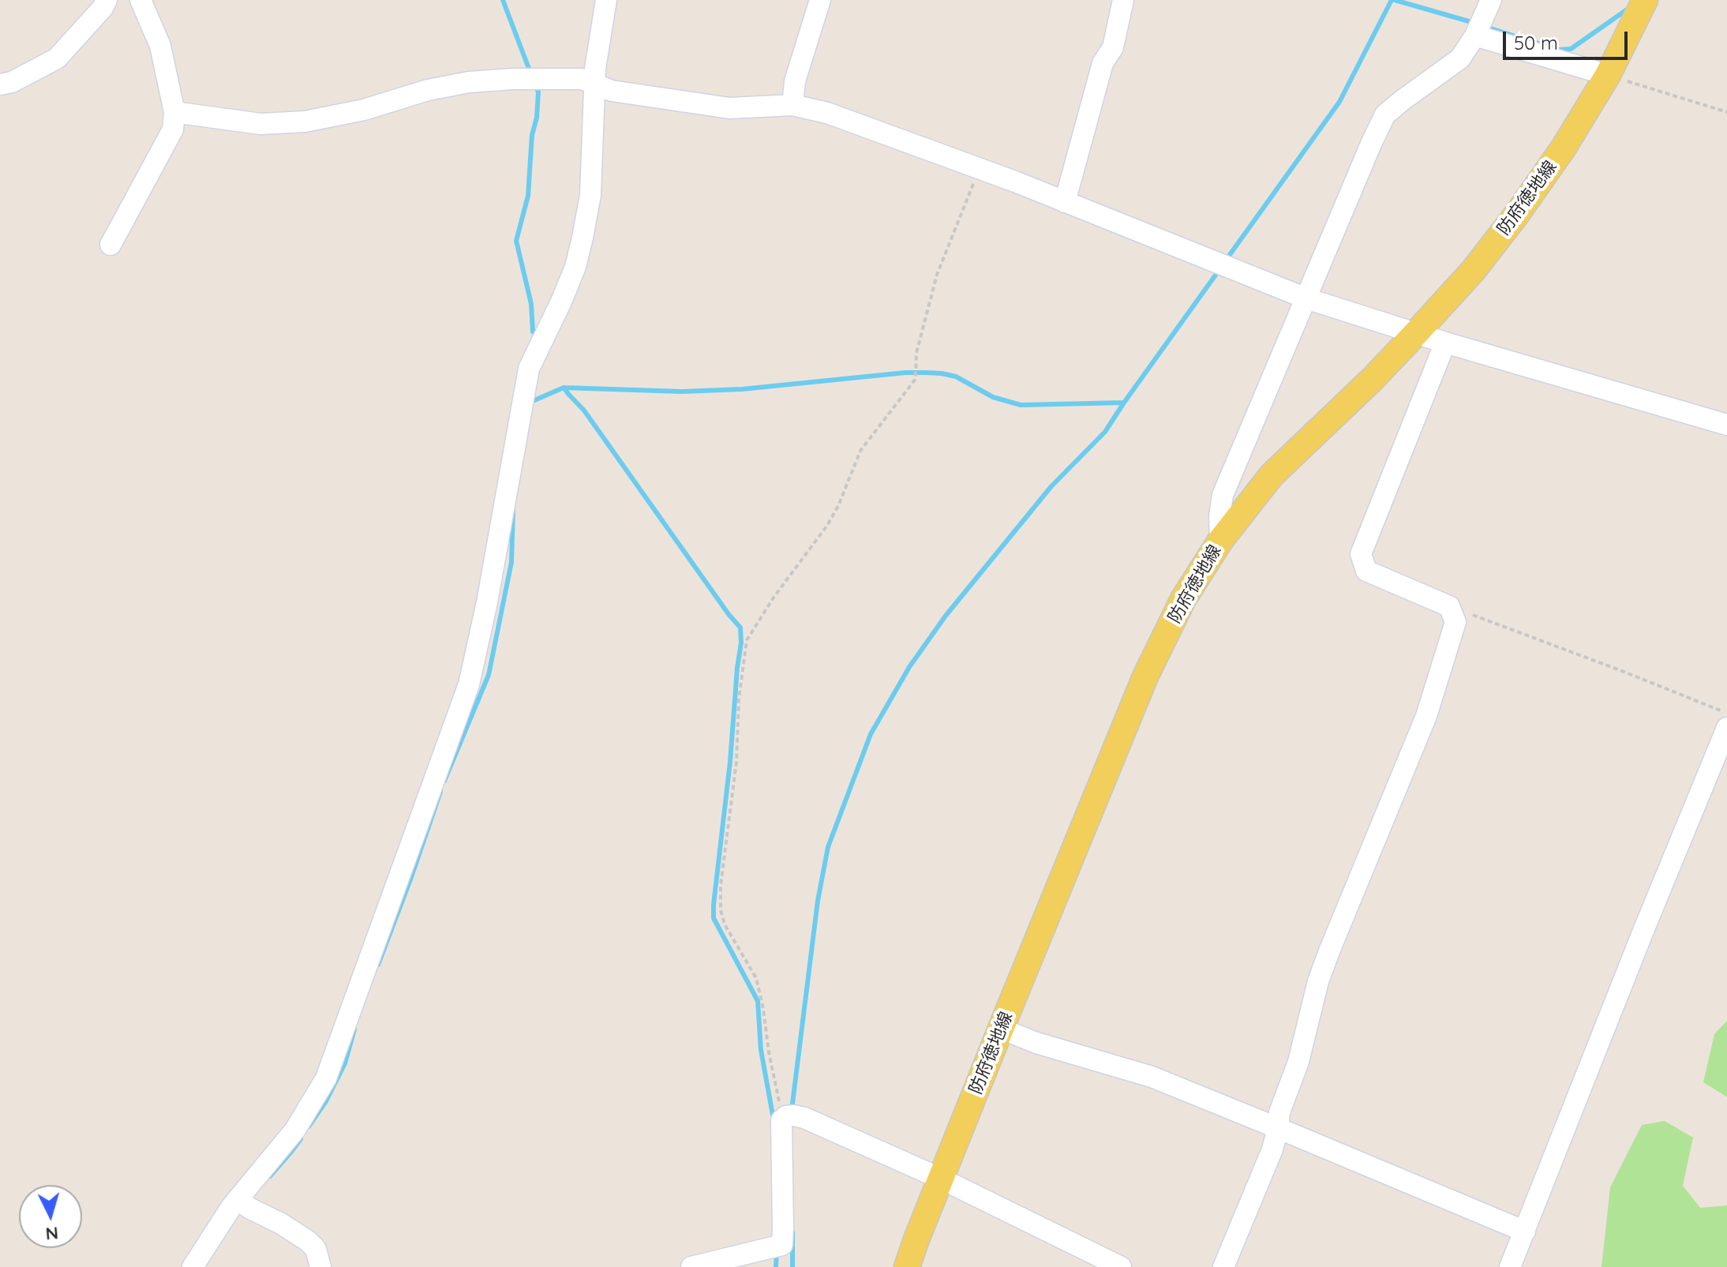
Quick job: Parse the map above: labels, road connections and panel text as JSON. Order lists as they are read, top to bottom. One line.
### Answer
{"streets":{"main road":["防府徳地線"]},"scale_bar":"50 m","north":"bottom"}
